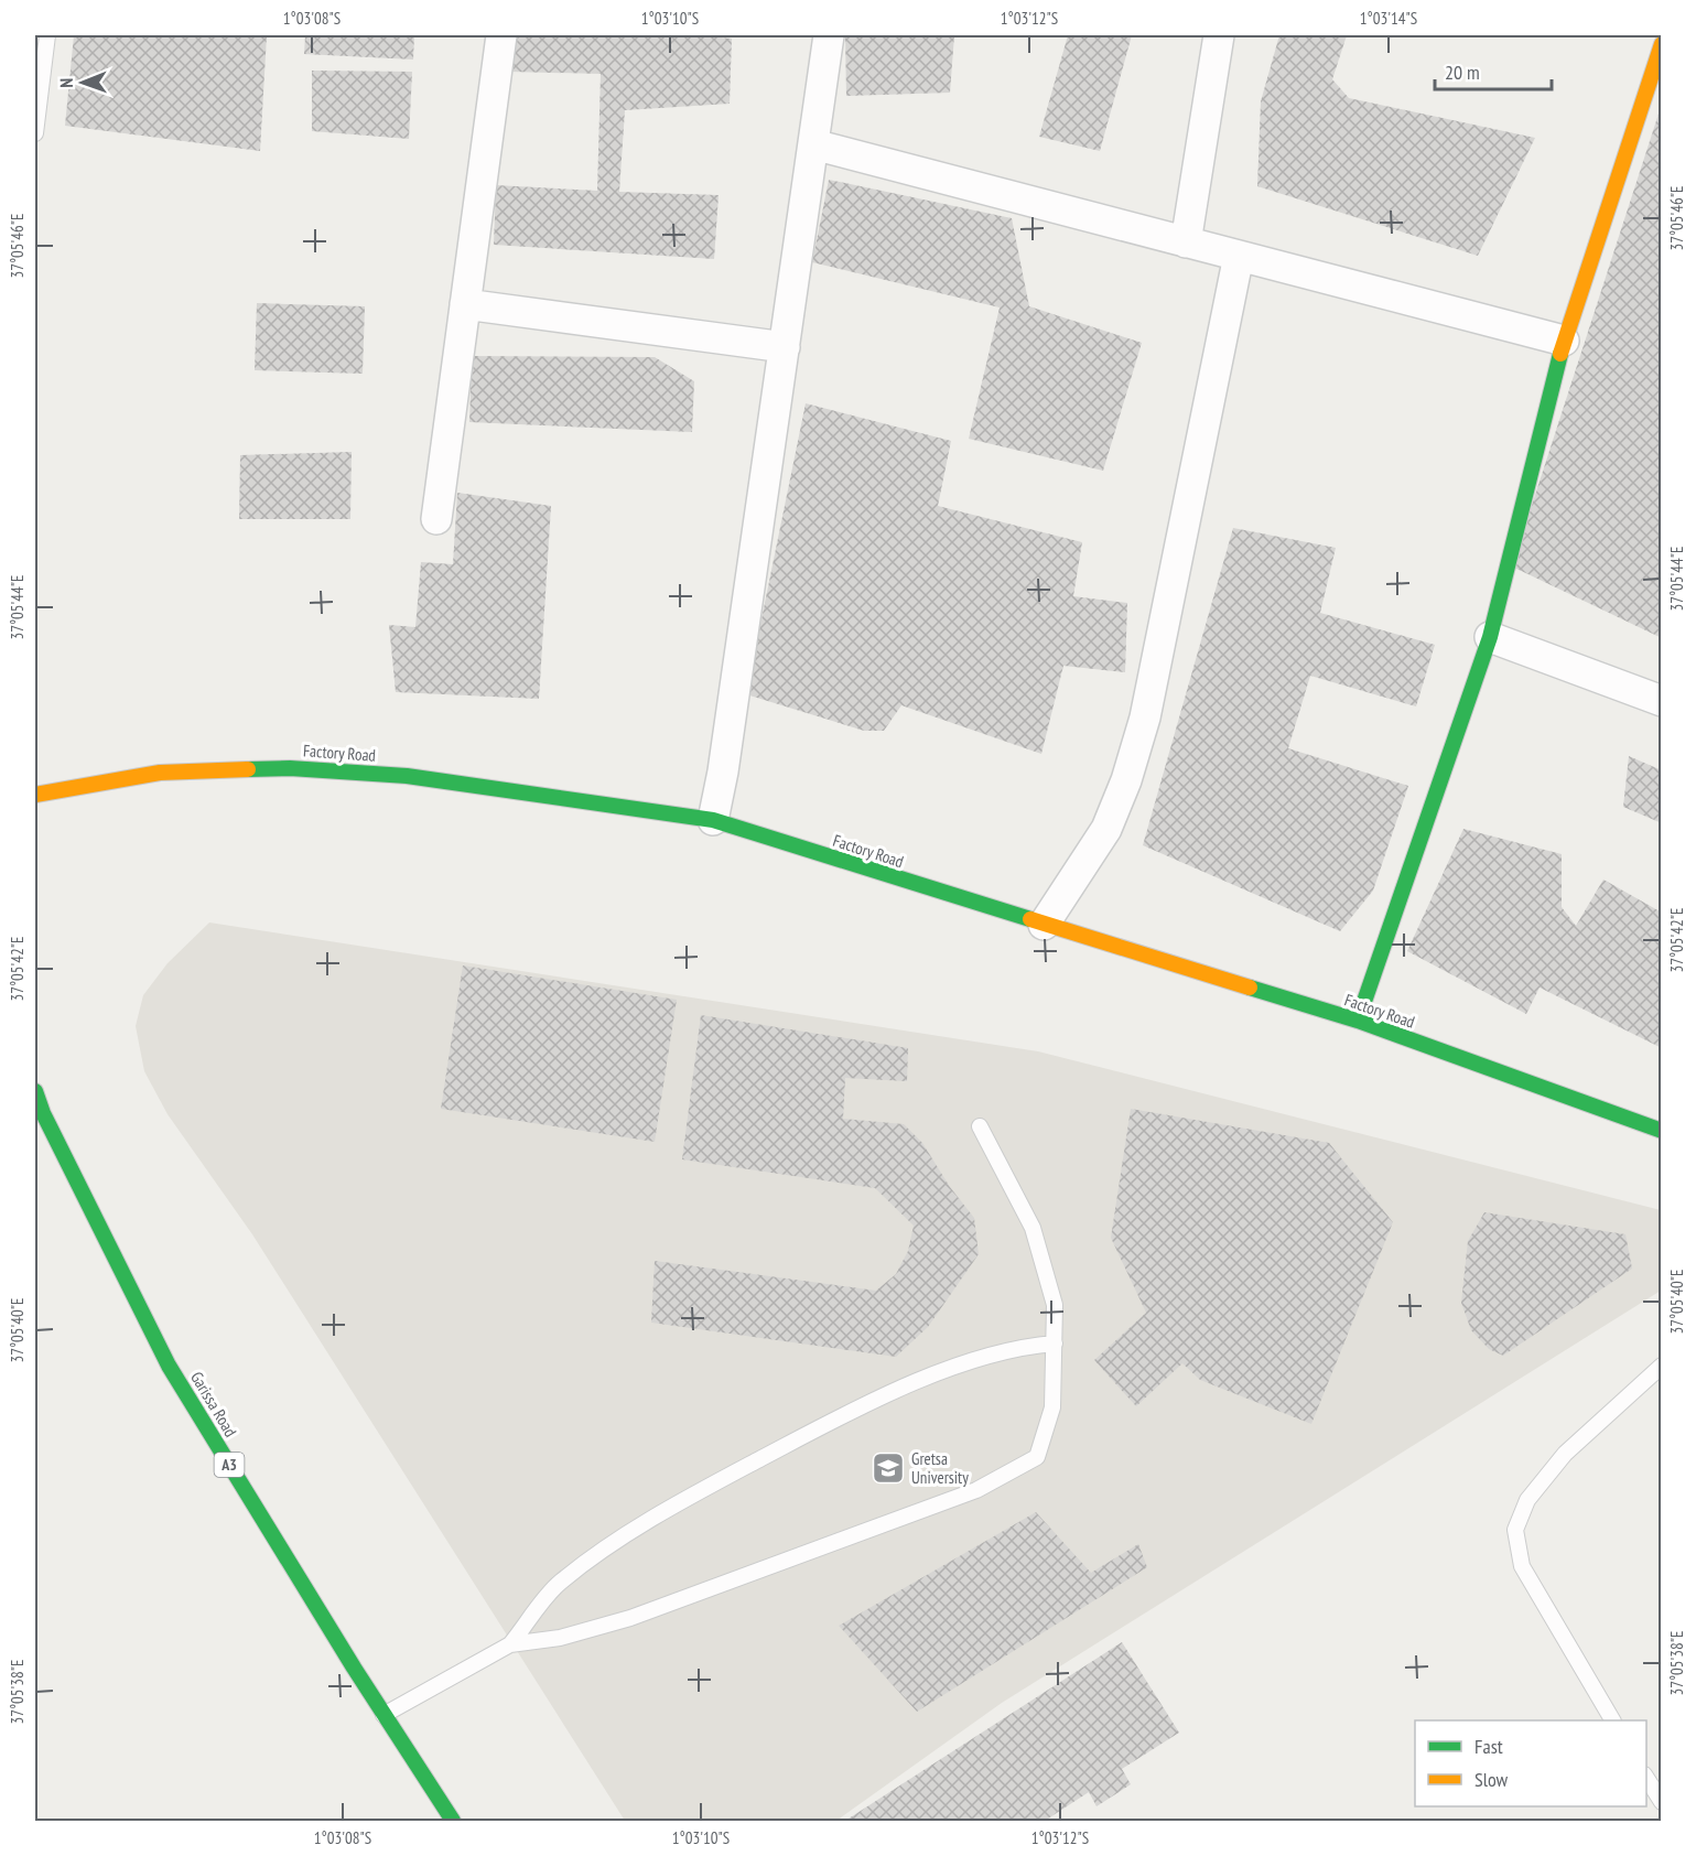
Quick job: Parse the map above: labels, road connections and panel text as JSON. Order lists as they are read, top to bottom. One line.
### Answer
{"streets":{"main road":["Factory Road","Garissa Road","A3"]},"places":{"school or university":["Gretsa University"]},"legend":["Fast","Slow"],"scale_bar":"20 m","north":"left","coordinates":["1°03'08\"S","1°03'10\"S","1°03'12\"S","1°03'14\"S","37°05'46\"E","37°05'44\"E","37°05'42\"E","37°05'40\"E","37°05'38\"E"]}
